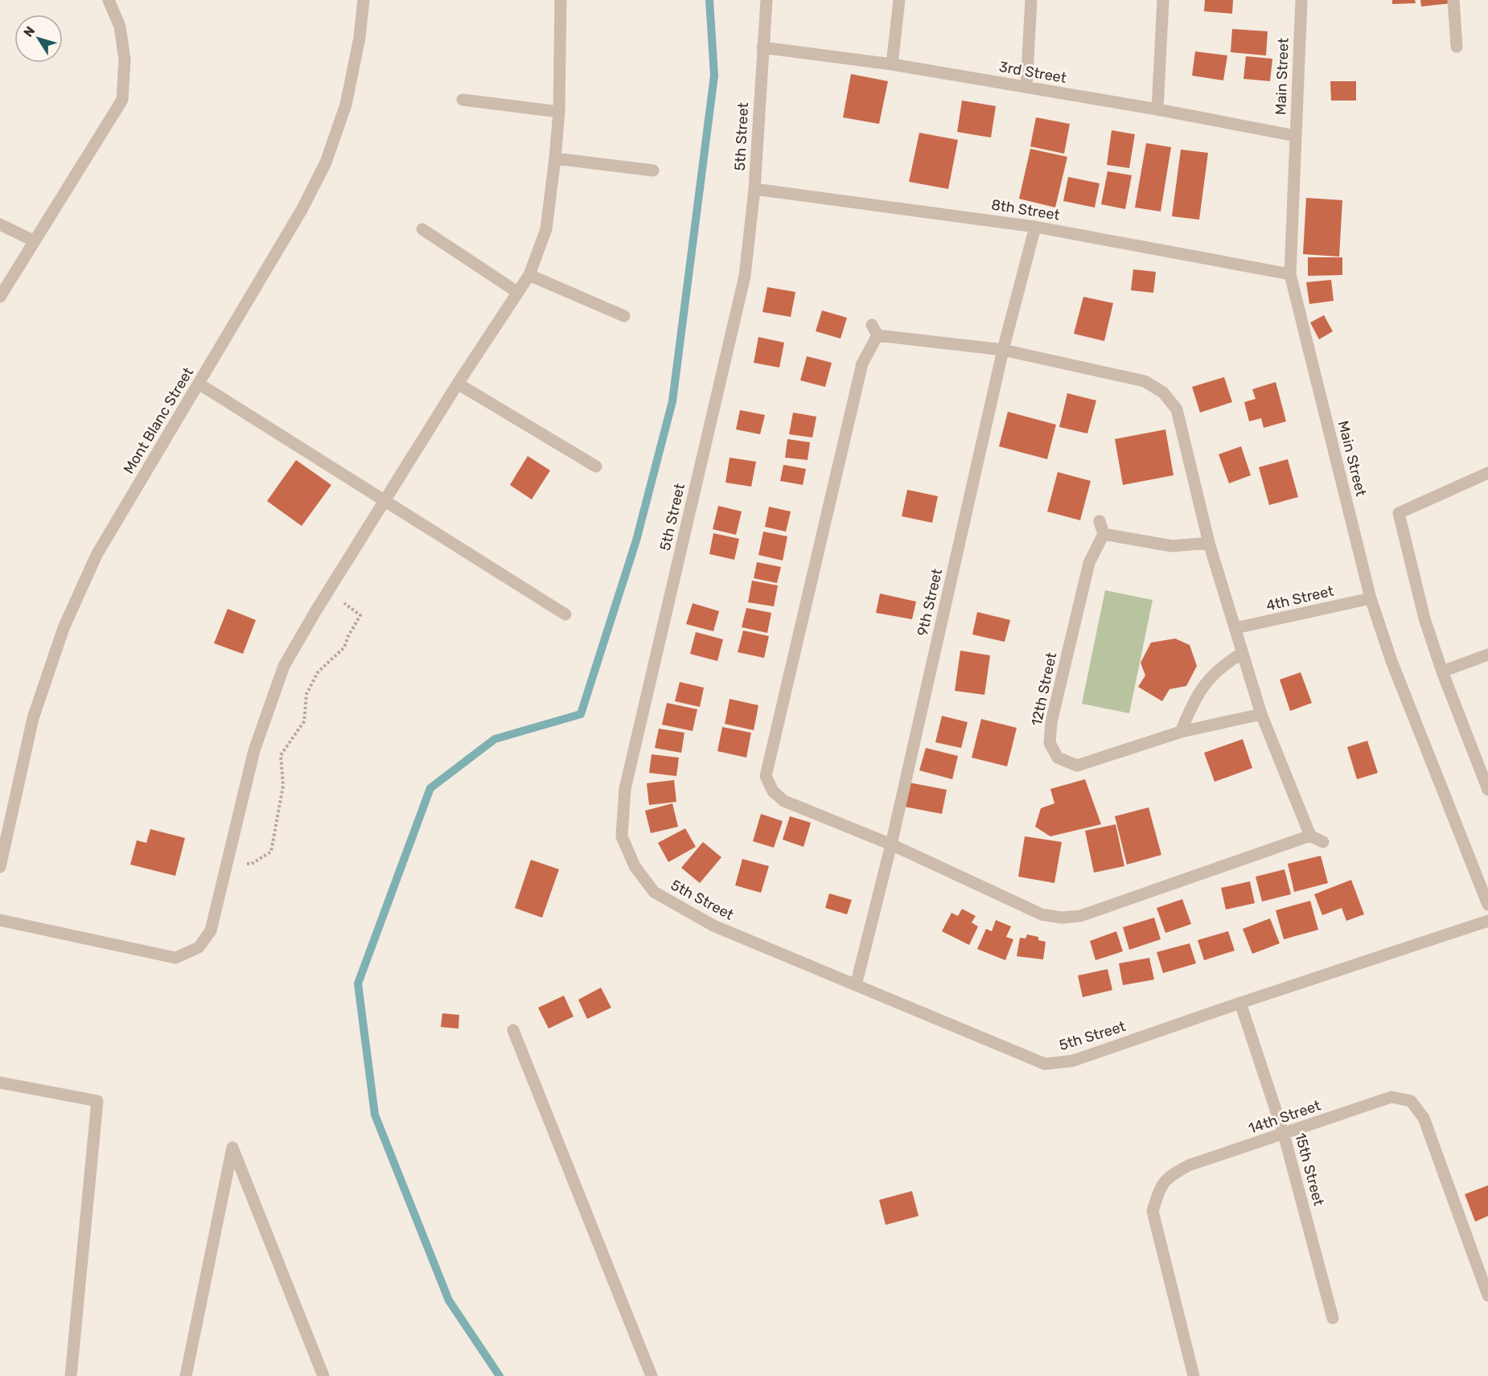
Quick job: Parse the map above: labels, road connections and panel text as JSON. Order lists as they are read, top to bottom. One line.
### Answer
{"streets":{"street":["3rd Street","Main Street","5th Street","8th Street","Mont Blanc Street","4th Street","9th Street","12th Street","14th Street","15th Street"]},"crossings":[["3rd Street","Main Street"],["3rd Street","5th Street"],["Main Street","8th Street"],["Main Street","4th Street"],["5th Street","8th Street"],["5th Street","9th Street"],["5th Street","15th Street"],["8th Street","9th Street"],["14th Street","15th Street"]],"north":"top left"}
